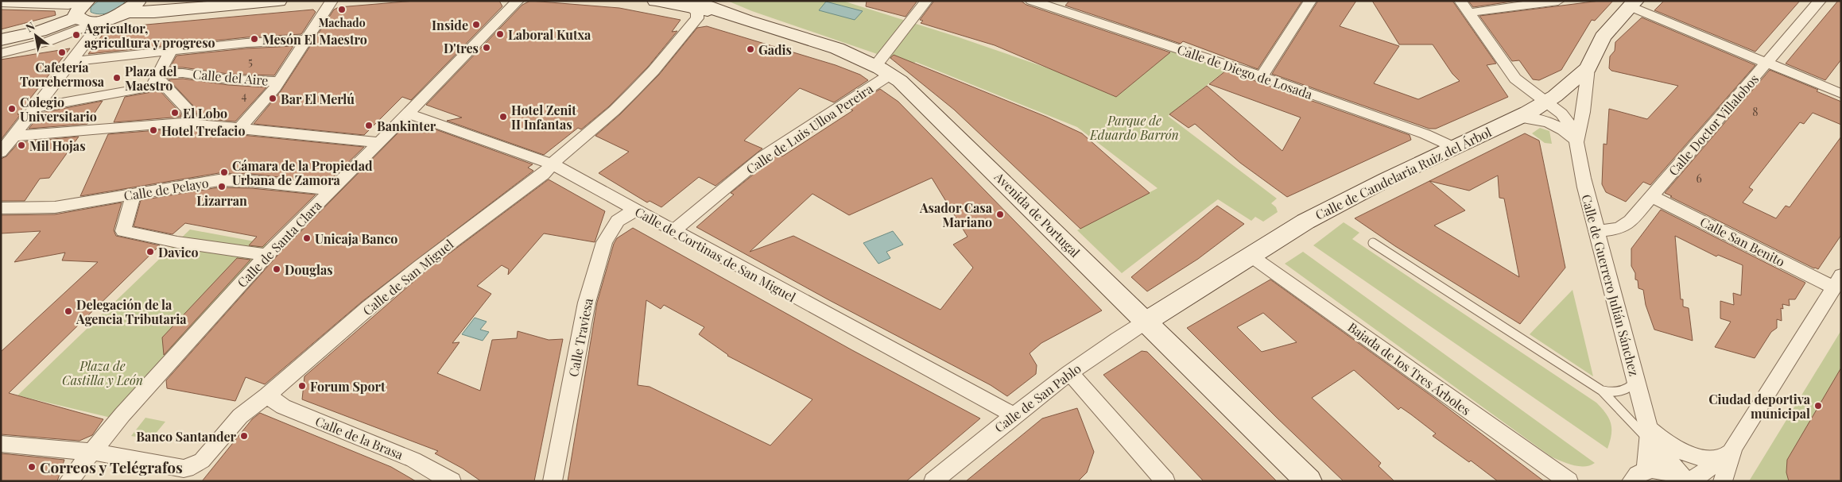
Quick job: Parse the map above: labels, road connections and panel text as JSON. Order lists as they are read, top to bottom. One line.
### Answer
{"streets":{"main road":["Calle de Candelaria Ruiz del Árbol","Avenida de Portugal"],"street":["Calle de Diego de Losada","Calle del Aire","Calle Doctor Villalobos","Calle de Luis Ulloa Pereira","Calle de Pelayo","Calle San Benito","Calle de Santa Clara","Calle de Cortinas de San Miguel","Calle de San Miguel","Calle de Guerrero Julián Sánchez","Calle Traviesa","Bajada de los Tres Árboles","Calle de San Pablo","Calle de la Brasa"]},"crossings":[["Calle de Diego de Losada","Calle de Candelaria Ruiz del Árbol"],["Calle Doctor Villalobos","Calle San Benito"],["Calle Doctor Villalobos","Calle de Guerrero Julián Sánchez"],["Calle de Luis Ulloa Pereira","Avenida de Portugal"],["Calle de Luis Ulloa Pereira","Calle de Cortinas de San Miguel"],["Calle de Candelaria Ruiz del Árbol","Avenida de Portugal"],["Calle de Candelaria Ruiz del Árbol","Calle de Guerrero Julián Sánchez"],["Calle de Candelaria Ruiz del Árbol","Bajada de los Tres Árboles"],["Calle de Candelaria Ruiz del Árbol","Calle de San Pablo"],["Calle de Pelayo","Calle de Santa Clara"],["Avenida de Portugal","Calle de San Miguel"],["Avenida de Portugal","Calle de San Pablo"],["Calle de Santa Clara","Calle de Cortinas de San Miguel"],["Calle de Santa Clara","Calle de San Miguel"],["Calle de Cortinas de San Miguel","Calle de San Miguel"],["Calle de Cortinas de San Miguel","Calle Traviesa"],["Calle de Cortinas de San Miguel","Calle de San Pablo"],["Calle de San Miguel","Calle de la Brasa"]],"parks":["Parque de Eduardo Barrón","Plaza de Castilla y León"],"places":["Machado","Inside","Laboral Kutxa","Agricultor, agricultura y progreso","Mesón El Maestro","D'tres","Gadis","Cafetería Torrehermosa","Plaza del Maestro","Bar El Merlú","Colegio Universitario","El Lobo","Hotel Zenit II Infantas","Bankinter","Hotel Trefacio","Mil Hojas","Cámara de la Propiedad Urbana de Zamora","Lizarran","Asador Casa Mariano","Unicaja Banco","Davico","Douglas","Delegación de la Agencia Tributaria","Forum Sport","Ciudad deportiva municipal","Banco Santander","Correos y Telégrafos"],"house_numbers":["5","4","8","6"],"north":"top left"}
